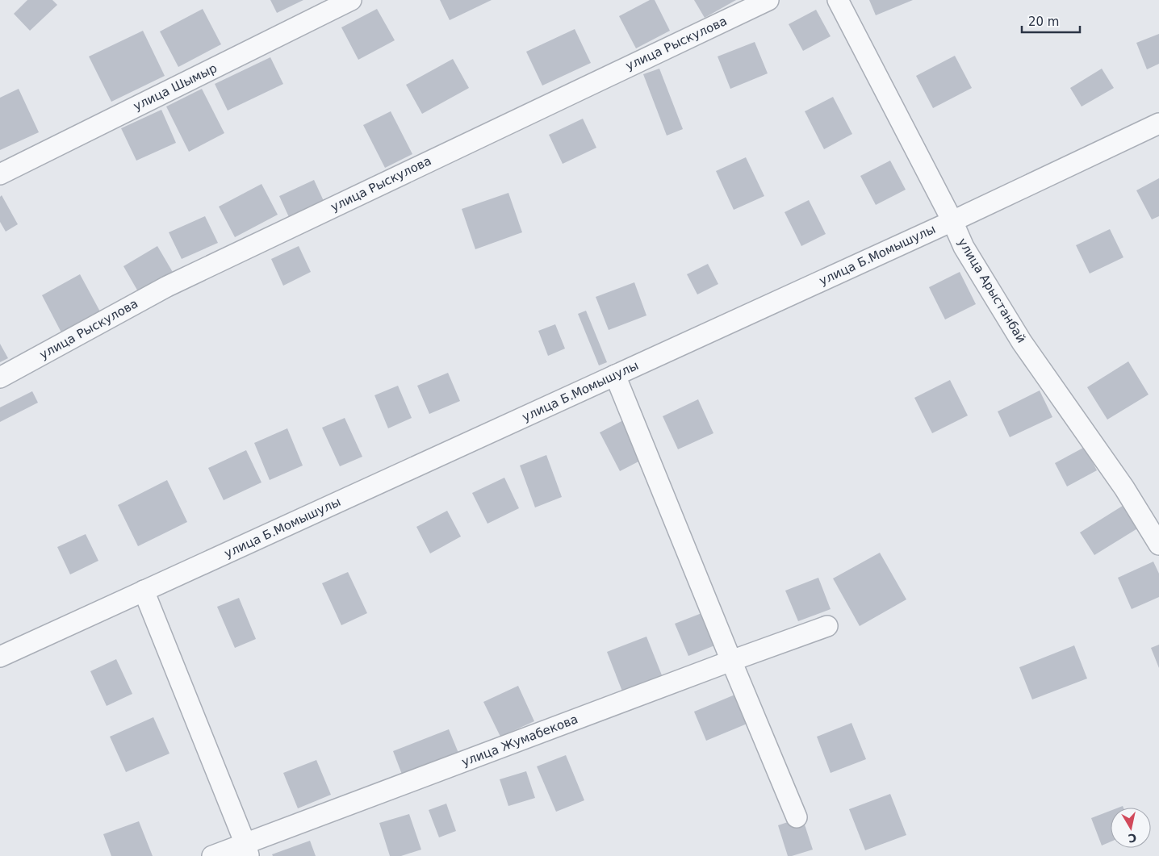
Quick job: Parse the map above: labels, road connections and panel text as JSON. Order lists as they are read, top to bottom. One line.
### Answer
{"streets":{"street":["улица Рыскулова","улица Шымыр","улица Б.Момышулы","улица Арыстанбай","улица Жумабекова"]},"crossings":[["улица Б.Момышулы","улица Арыстанбай"]],"scale_bar":"20 m","north":"bottom"}
